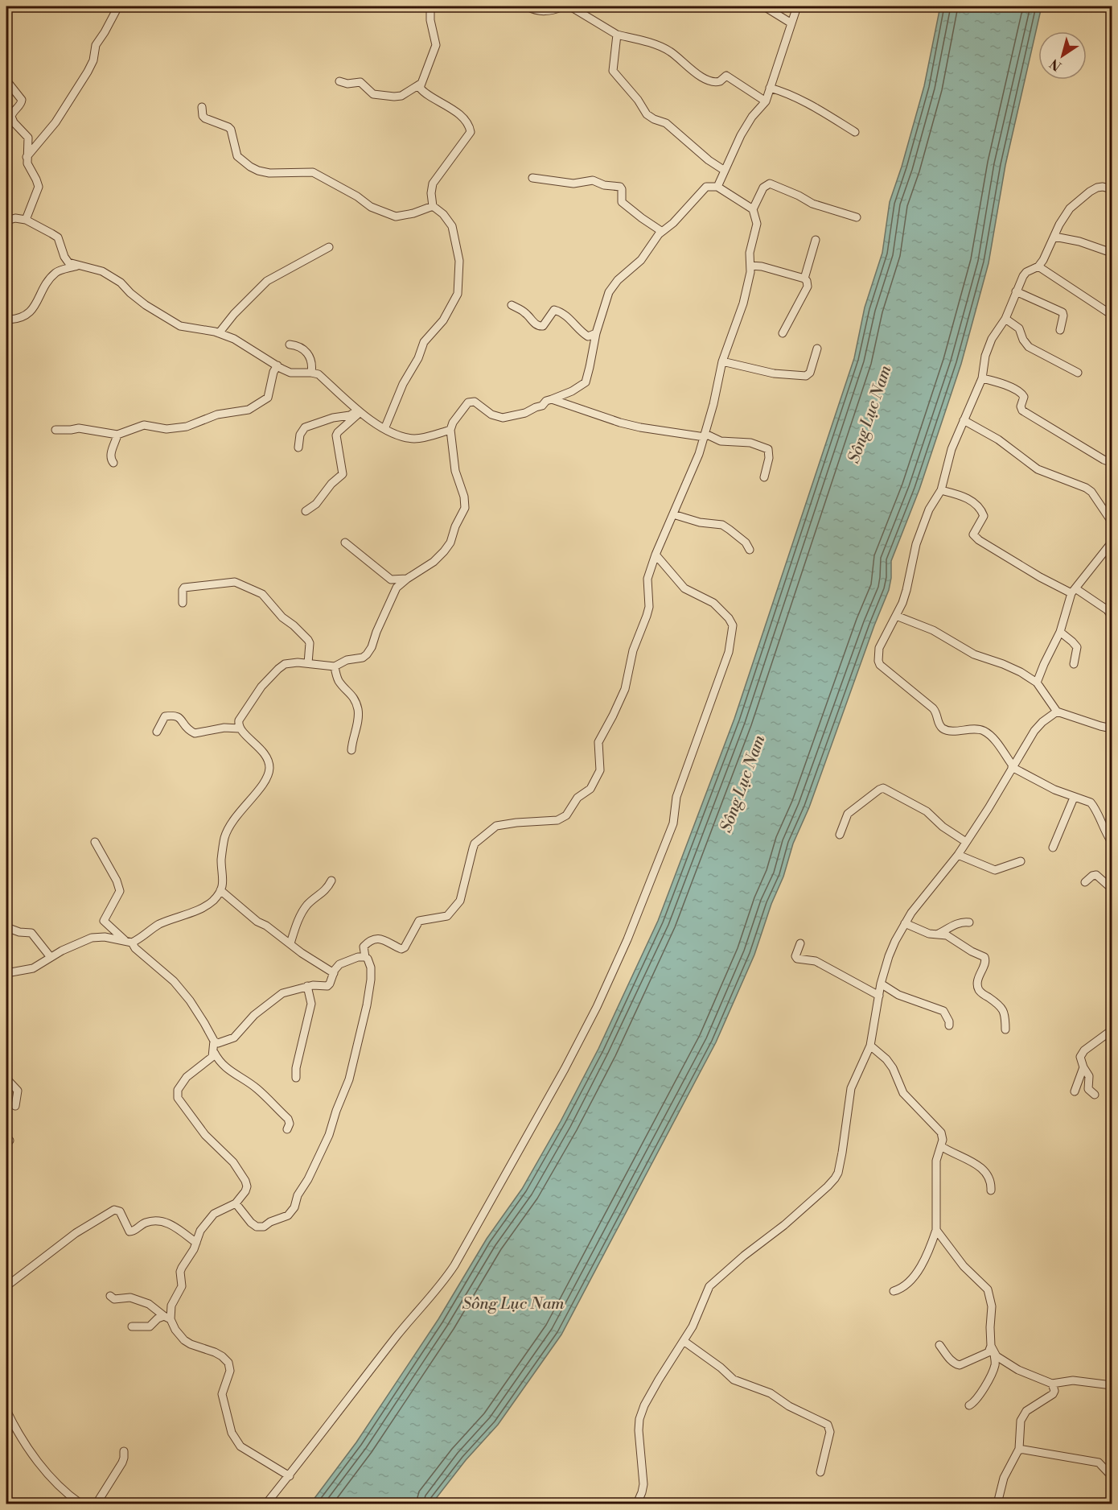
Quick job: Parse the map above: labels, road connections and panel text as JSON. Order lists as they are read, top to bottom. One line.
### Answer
{"water":["Sông Lục Nam"],"north":"bottom left"}
